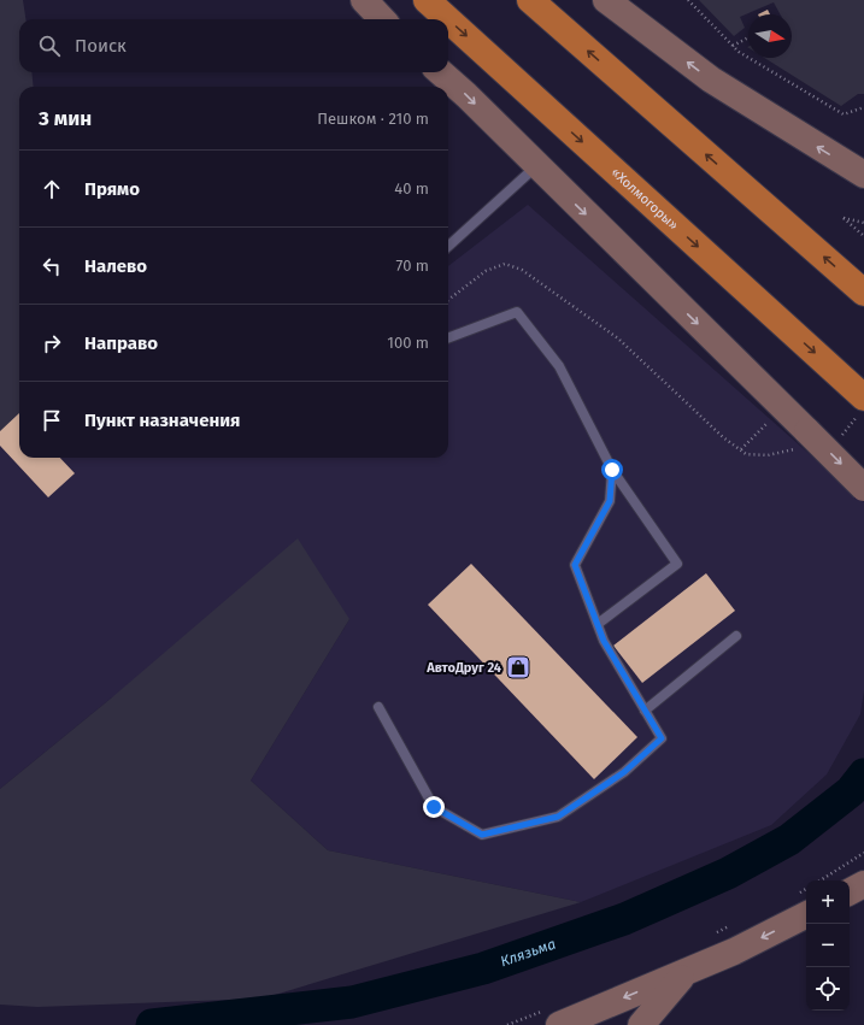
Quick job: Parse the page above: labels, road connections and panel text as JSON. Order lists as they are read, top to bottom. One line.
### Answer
{"streets":{"highway":["«Холмогоры»"]},"water":["Клязьма"],"places":{"shop":["АвтоДруг 24"]},"north":"right","page":{"search":"Поиск","heading":["3 мин","Пешком · 210 m"],"list":[["Прямо","40 m"],["Налево","70 m"],["Направо","100 m"],"Пункт назначения"],"map_buttons":["+","−"]}}
